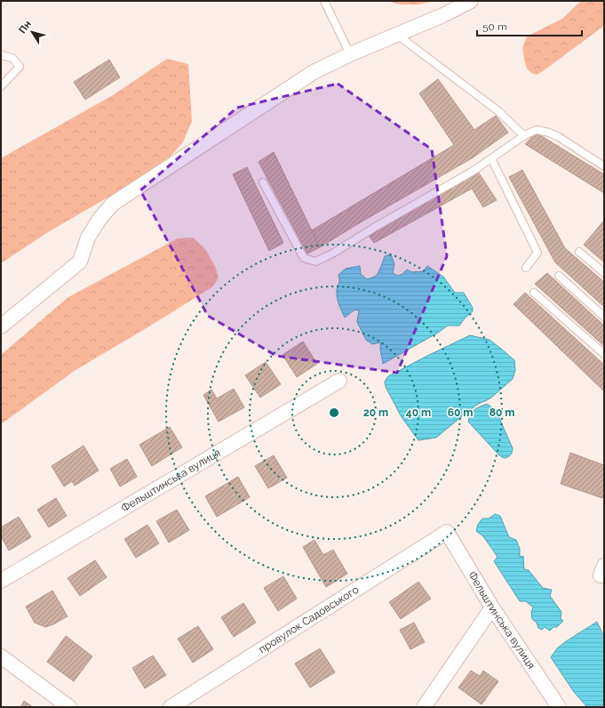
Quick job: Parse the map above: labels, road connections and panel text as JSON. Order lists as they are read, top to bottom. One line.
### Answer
{"streets":{"street":["Фельштинська вулиця","провулок Садовського"]},"crossings":[["Фельштинська вулиця","провулок Садовського"]],"scale_bar":"50 m","north":"top left","rings":["20 m","40 m","60 m","80 m"]}
